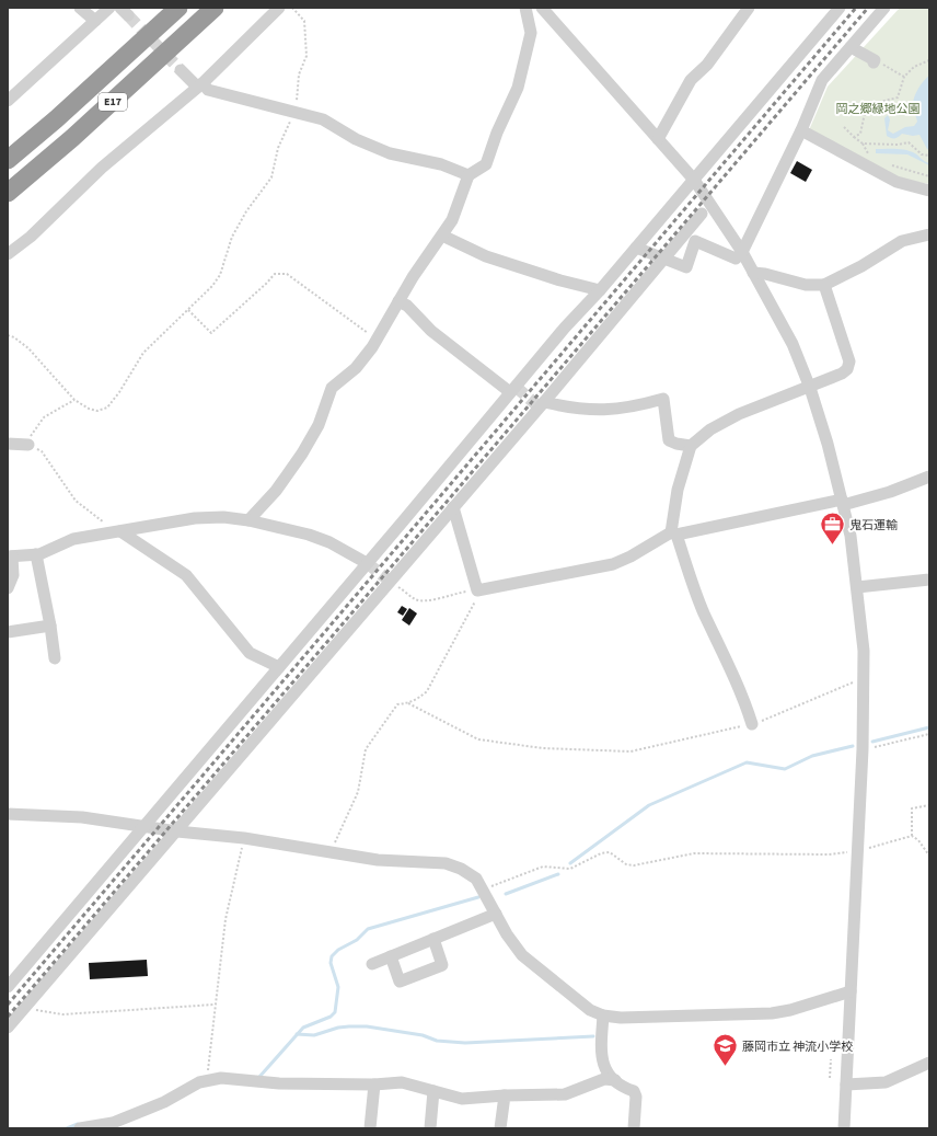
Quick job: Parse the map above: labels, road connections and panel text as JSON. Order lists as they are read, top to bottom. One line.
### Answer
{"streets":{"highway":["E17"]},"parks":["岡之郷緑地公園"],"places":{"office":["鬼石運輸"],"school or university":["藤岡市立 神流小学校"]}}
